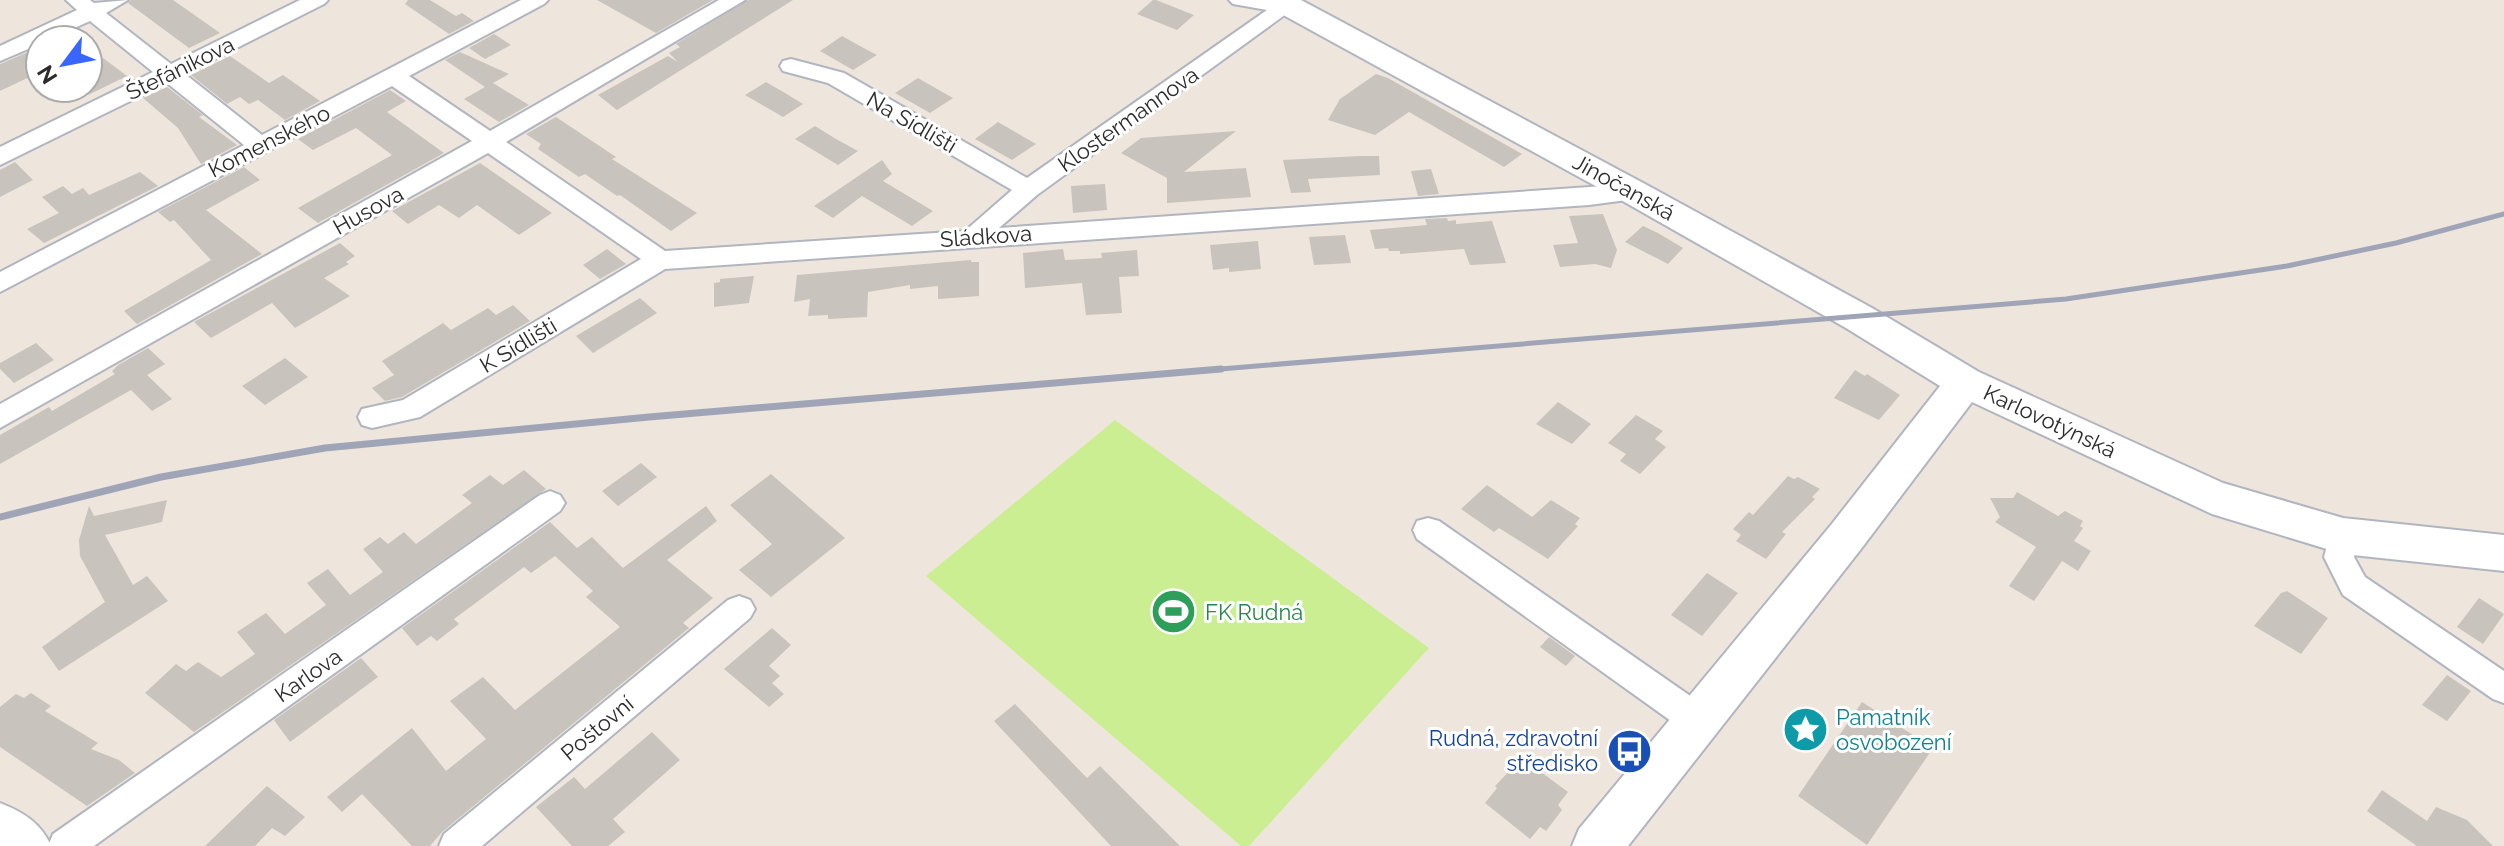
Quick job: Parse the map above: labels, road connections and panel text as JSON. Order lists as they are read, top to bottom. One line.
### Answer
{"streets":{"street":["Štefánikova","Klostermannova","Na Sídlišti","Komenského","Jinočanská","Husova","Sládkova","K Sídlišti","Karlovotýnská","Karlova","Poštovní"]},"crossings":[["Klostermannova","Na Sídlišti"],["Klostermannova","Jinočanská"],["Klostermannova","Sládkova"],["Jinočanská","Sládkova"],["Jinočanská","Karlovotýnská"],["Sládkova","K Sídlišti"]],"places":{"sports":["FK Rudná"],"place":["Pamatník osvobození"],"bus stop":["Rudná, zdravotní středisko"]},"north":"bottom left"}
